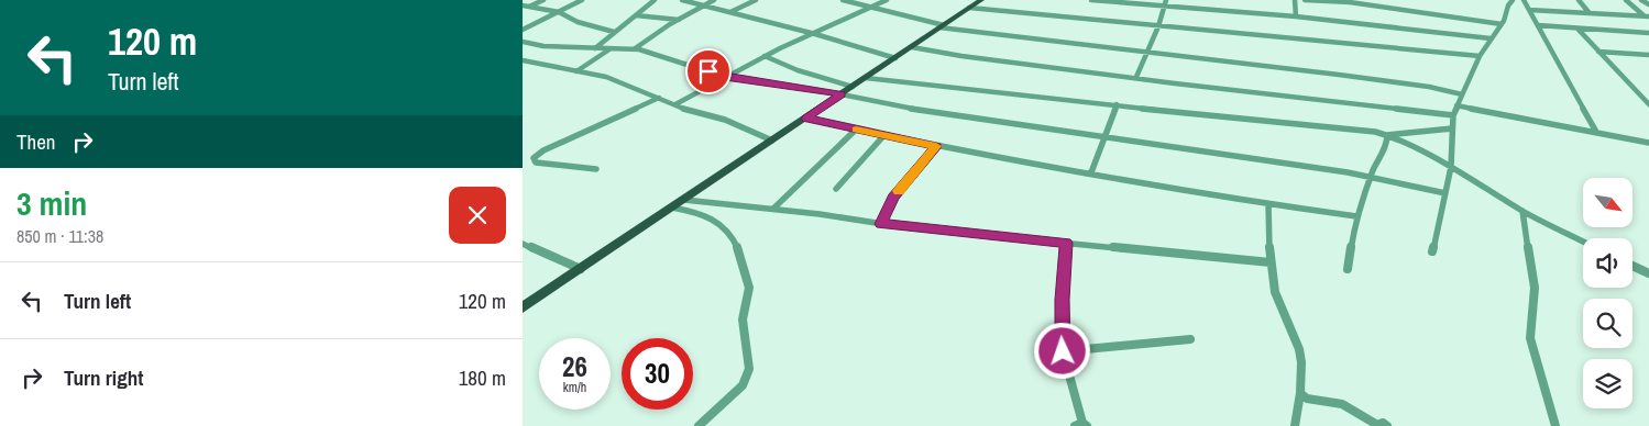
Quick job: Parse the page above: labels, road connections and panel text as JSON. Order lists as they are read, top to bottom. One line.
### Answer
{"north":"bottom right","page":{"turn":["120 m","Turn left"],"then":"Then","heading":["3 min","850 m · 11:38"],"list":[{"name":"Turn left","value":"120 m"},{"name":"Turn right","value":"180 m"}],"speed":"26 km/h","limit":"30"}}
